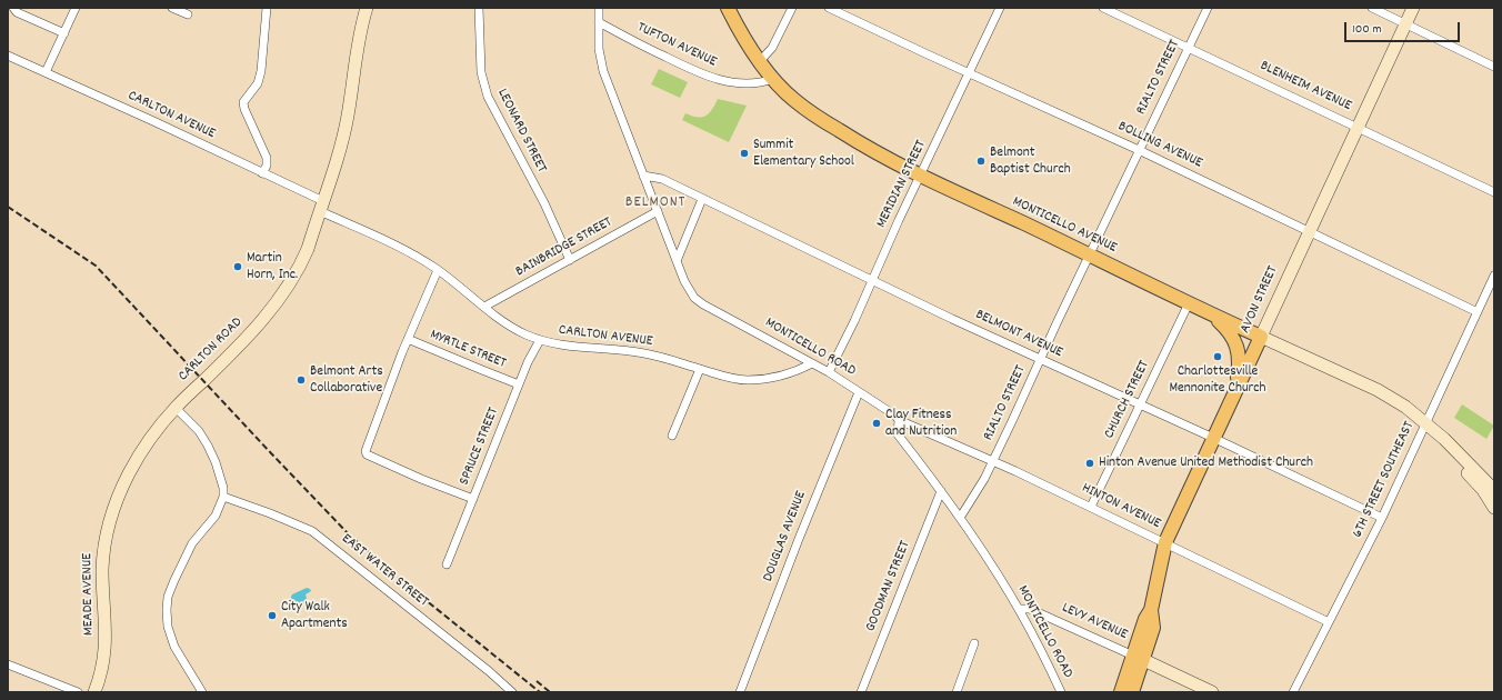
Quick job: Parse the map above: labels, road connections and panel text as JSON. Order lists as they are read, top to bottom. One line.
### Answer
{"streets":{"main road":["MONTICELLO AVENUE","AVON STREET","CARLTON ROAD","MEADE AVENUE"],"street":["TUFTON AVENUE","RIALTO STREET","BLENHEIM AVENUE","CARLTON AVENUE","LEONARD STREET","BOLLING AVENUE","MERIDIAN STREET","BAINBRIDGE STREET","BELMONT AVENUE","MONTICELLO ROAD","MYRTLE STREET","CHURCH STREET","SPRUCE STREET","6TH STREET SOUTHEAST","HINTON AVENUE","DOUGLAS AVENUE","EAST WATER STREET","GOODMAN STREET","LEVY AVENUE"]},"crossings":[["TUFTON AVENUE","MONTICELLO AVENUE"],["TUFTON AVENUE","MONTICELLO ROAD"],["RIALTO STREET","BLENHEIM AVENUE"],["RIALTO STREET","BOLLING AVENUE"],["RIALTO STREET","MONTICELLO AVENUE"],["RIALTO STREET","BELMONT AVENUE"],["RIALTO STREET","MONTICELLO ROAD"],["RIALTO STREET","HINTON AVENUE"],["BLENHEIM AVENUE","AVON STREET"],["CARLTON AVENUE","BAINBRIDGE STREET"],["CARLTON AVENUE","MONTICELLO ROAD"],["CARLTON AVENUE","CARLTON ROAD"],["CARLTON AVENUE","SPRUCE STREET"],["LEONARD STREET","BAINBRIDGE STREET"],["BOLLING AVENUE","MERIDIAN STREET"],["BOLLING AVENUE","AVON STREET"],["BOLLING AVENUE","6TH STREET SOUTHEAST"],["MERIDIAN STREET","MONTICELLO AVENUE"],["MERIDIAN STREET","BELMONT AVENUE"],["MERIDIAN STREET","MONTICELLO ROAD"],["MONTICELLO AVENUE","AVON STREET"],["MONTICELLO AVENUE","CHURCH STREET"],["MONTICELLO AVENUE","6TH STREET SOUTHEAST"],["BAINBRIDGE STREET","MONTICELLO ROAD"],["AVON STREET","BELMONT AVENUE"],["AVON STREET","HINTON AVENUE"],["AVON STREET","LEVY AVENUE"],["BELMONT AVENUE","MONTICELLO ROAD"],["BELMONT AVENUE","CHURCH STREET"],["BELMONT AVENUE","6TH STREET SOUTHEAST"],["MONTICELLO ROAD","HINTON AVENUE"],["MONTICELLO ROAD","DOUGLAS AVENUE"],["MONTICELLO ROAD","GOODMAN STREET"],["MONTICELLO ROAD","LEVY AVENUE"],["CARLTON ROAD","MEADE AVENUE"],["MYRTLE STREET","SPRUCE STREET"],["CHURCH STREET","HINTON AVENUE"],["6TH STREET SOUTHEAST","HINTON AVENUE"]],"districts":["BELMONT"],"places":["Summit Elementary School","Belmont Baptist Church","Martin Horn, Inc.","Charlottesville Mennonite Church","Belmont Arts Collaborative","Clay Fitness and Nutrition","Hinton Avenue United Methodist Church","City Walk Apartments"],"scale_bar":"100 m"}
